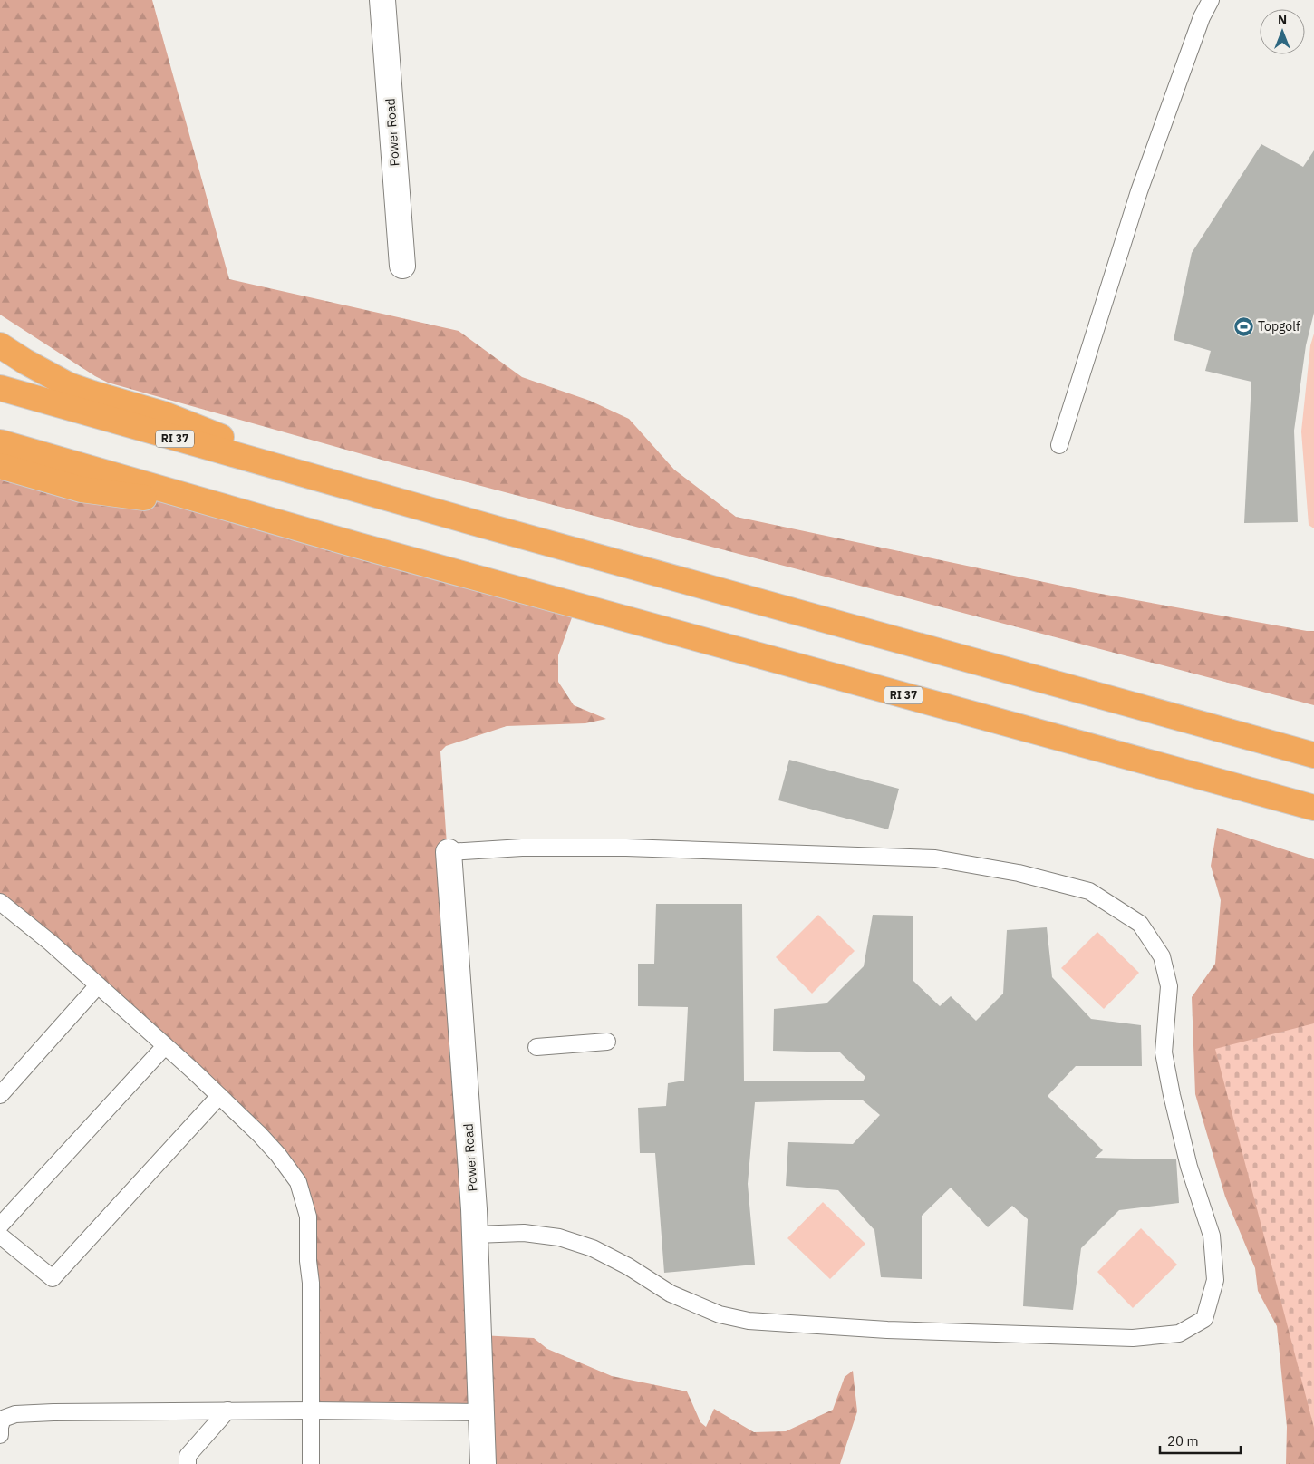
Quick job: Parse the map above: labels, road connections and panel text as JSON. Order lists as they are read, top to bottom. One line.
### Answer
{"streets":{"highway":["RI 37"],"street":["Power Road"]},"places":{"sports":["Topgolf"]},"scale_bar":"20 m","north":"top"}
